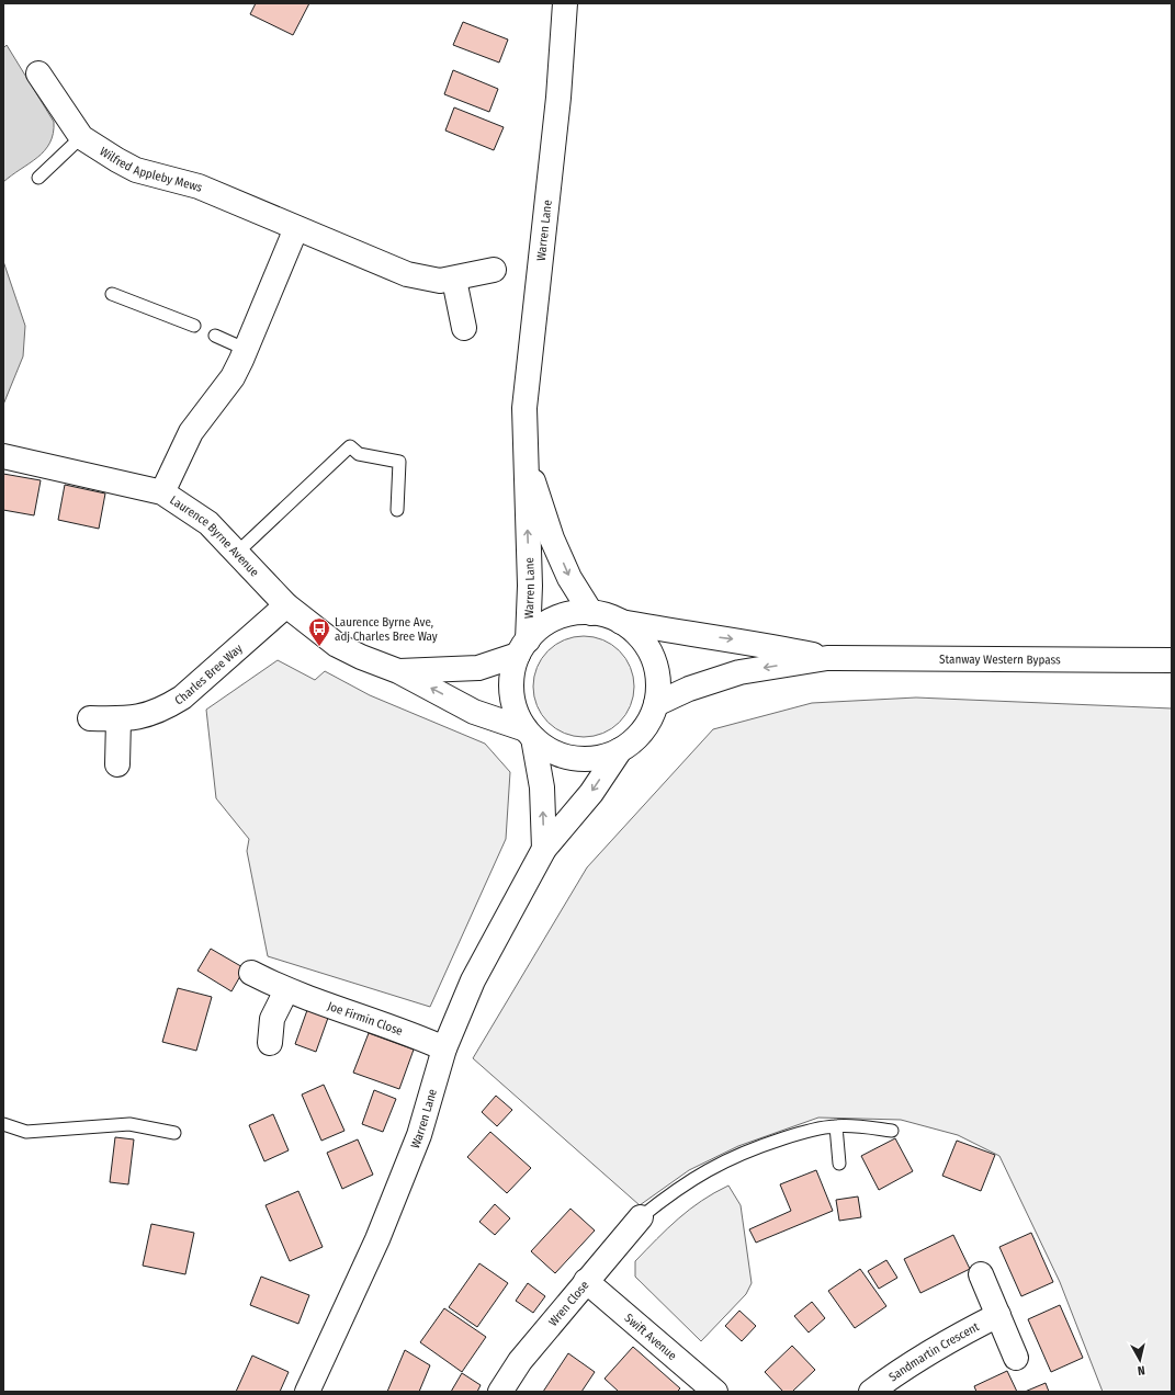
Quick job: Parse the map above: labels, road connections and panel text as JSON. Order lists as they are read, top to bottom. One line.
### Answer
{"streets":{"street":["Wilfred Appleby Mews","Warren Lane","Laurence Byrne Avenue","Stanway Western Bypass","Charles Bree Way","Joe Firmin Close","Wren Close","Swift Avenue","Sandmartin Crescent"]},"crossings":[["Warren Lane","Laurence Byrne Avenue"],["Warren Lane","Stanway Western Bypass"],["Warren Lane","Joe Firmin Close"],["Laurence Byrne Avenue","Stanway Western Bypass"],["Laurence Byrne Avenue","Charles Bree Way"],["Wren Close","Swift Avenue"]],"places":{"bus stop":["Laurence Byrne Ave, adj Charles Bree Way"]},"north":"bottom"}
